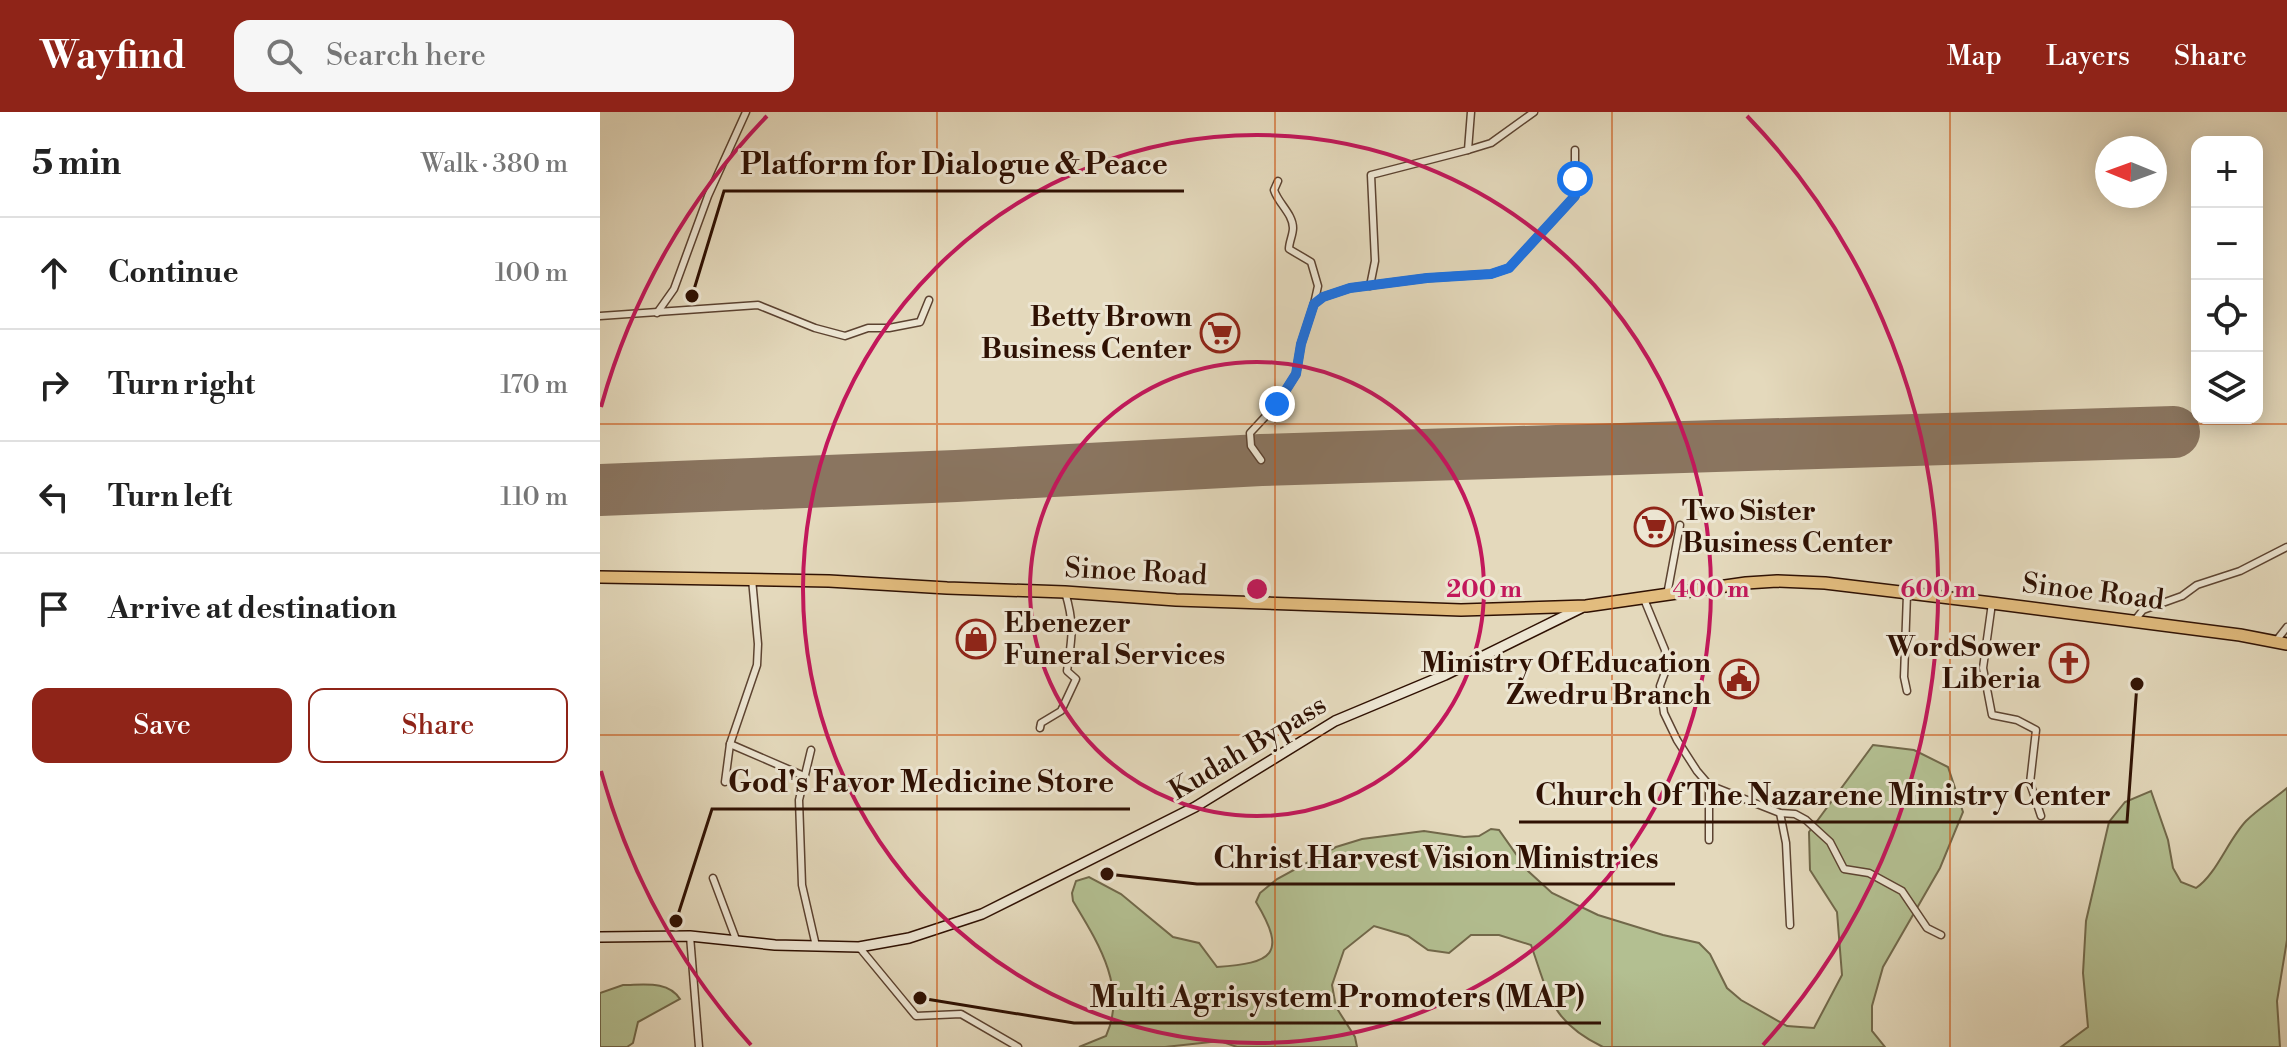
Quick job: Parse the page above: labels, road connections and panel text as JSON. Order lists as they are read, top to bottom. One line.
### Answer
{"streets":{"highway":["Sinoe Road"],"street":["Kudah Bypass"]},"crossings":[["Sinoe Road","Kudah Bypass"]],"places":{"other":["Platform for Dialogue & Peace","Church Of The Nazarene Ministry Center","Christ Harvest Vision Ministries","God's Favor Medicine Store","Multi Agrisystem Promoters (MAP)"],"supermarket":["Betty Brown Business Center","Two Sister Business Center"],"shop":["Ebenezer Funeral Services"],"church":["WordSower Liberia"],"public building":["Ministry Of Education Zwedru Branch"]},"north":"left","page":{"header":"Wayfind","search":"Search here","nav":["Map","Layers","Share"],"heading":["5 min","Walk · 380 m"],"map_buttons":["+","−"],"list":[["Continue","100 m"],["Turn right","170 m"],["Turn left","110 m"],"Arrive at destination"],"buttons":["Save","Share"]},"rings":["200 m","400 m","600 m"]}
